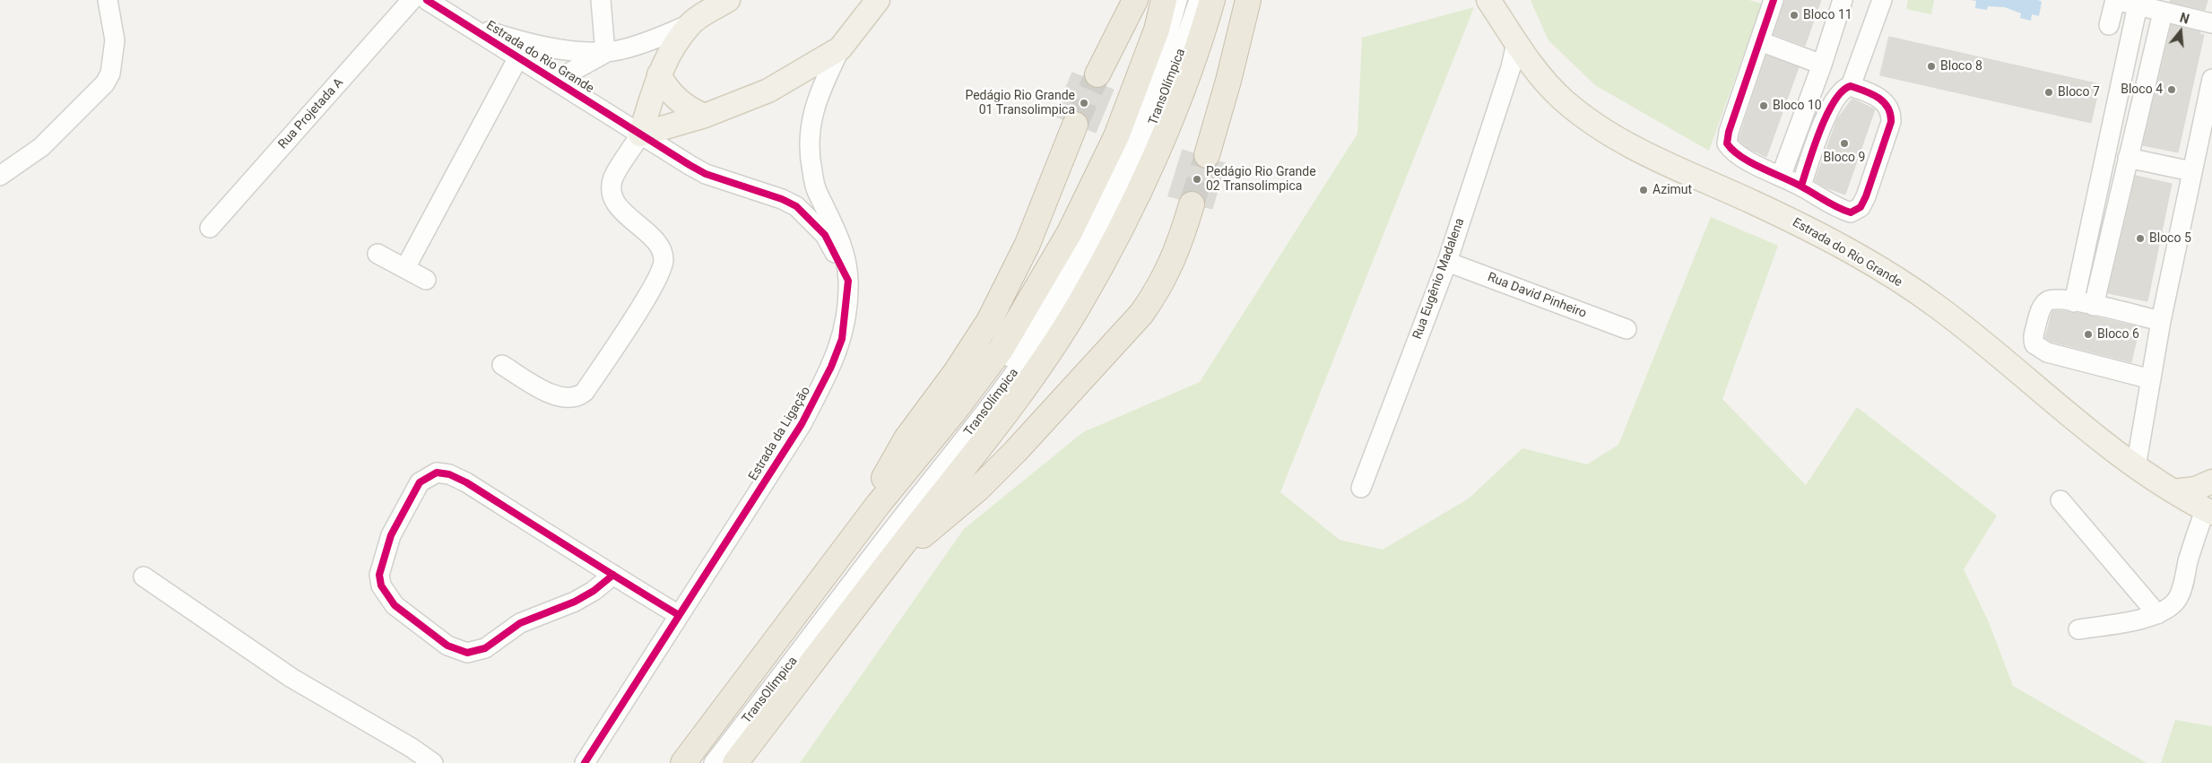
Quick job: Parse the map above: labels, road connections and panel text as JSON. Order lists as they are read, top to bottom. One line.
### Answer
{"streets":{"highway":["TransOlímpica"],"main road":["Estrada do Rio Grande"],"street":["Rua Projetada A","Rua Eugênio Madalena","Rua David Pinheiro","Estrada da Ligação"]},"crossings":[["Estrada do Rio Grande","Rua Eugênio Madalena"],["Rua Eugênio Madalena","Rua David Pinheiro"]],"places":["Bloco 11","Bloco 8","Bloco 4","Bloco 7","Pedágio Rio Grande 01 Transolimpica","Bloco 10","Bloco 9","Pedágio Rio Grande 02 Transolimpica","Azimut","Bloco 5","Bloco 6"],"north":"top"}
